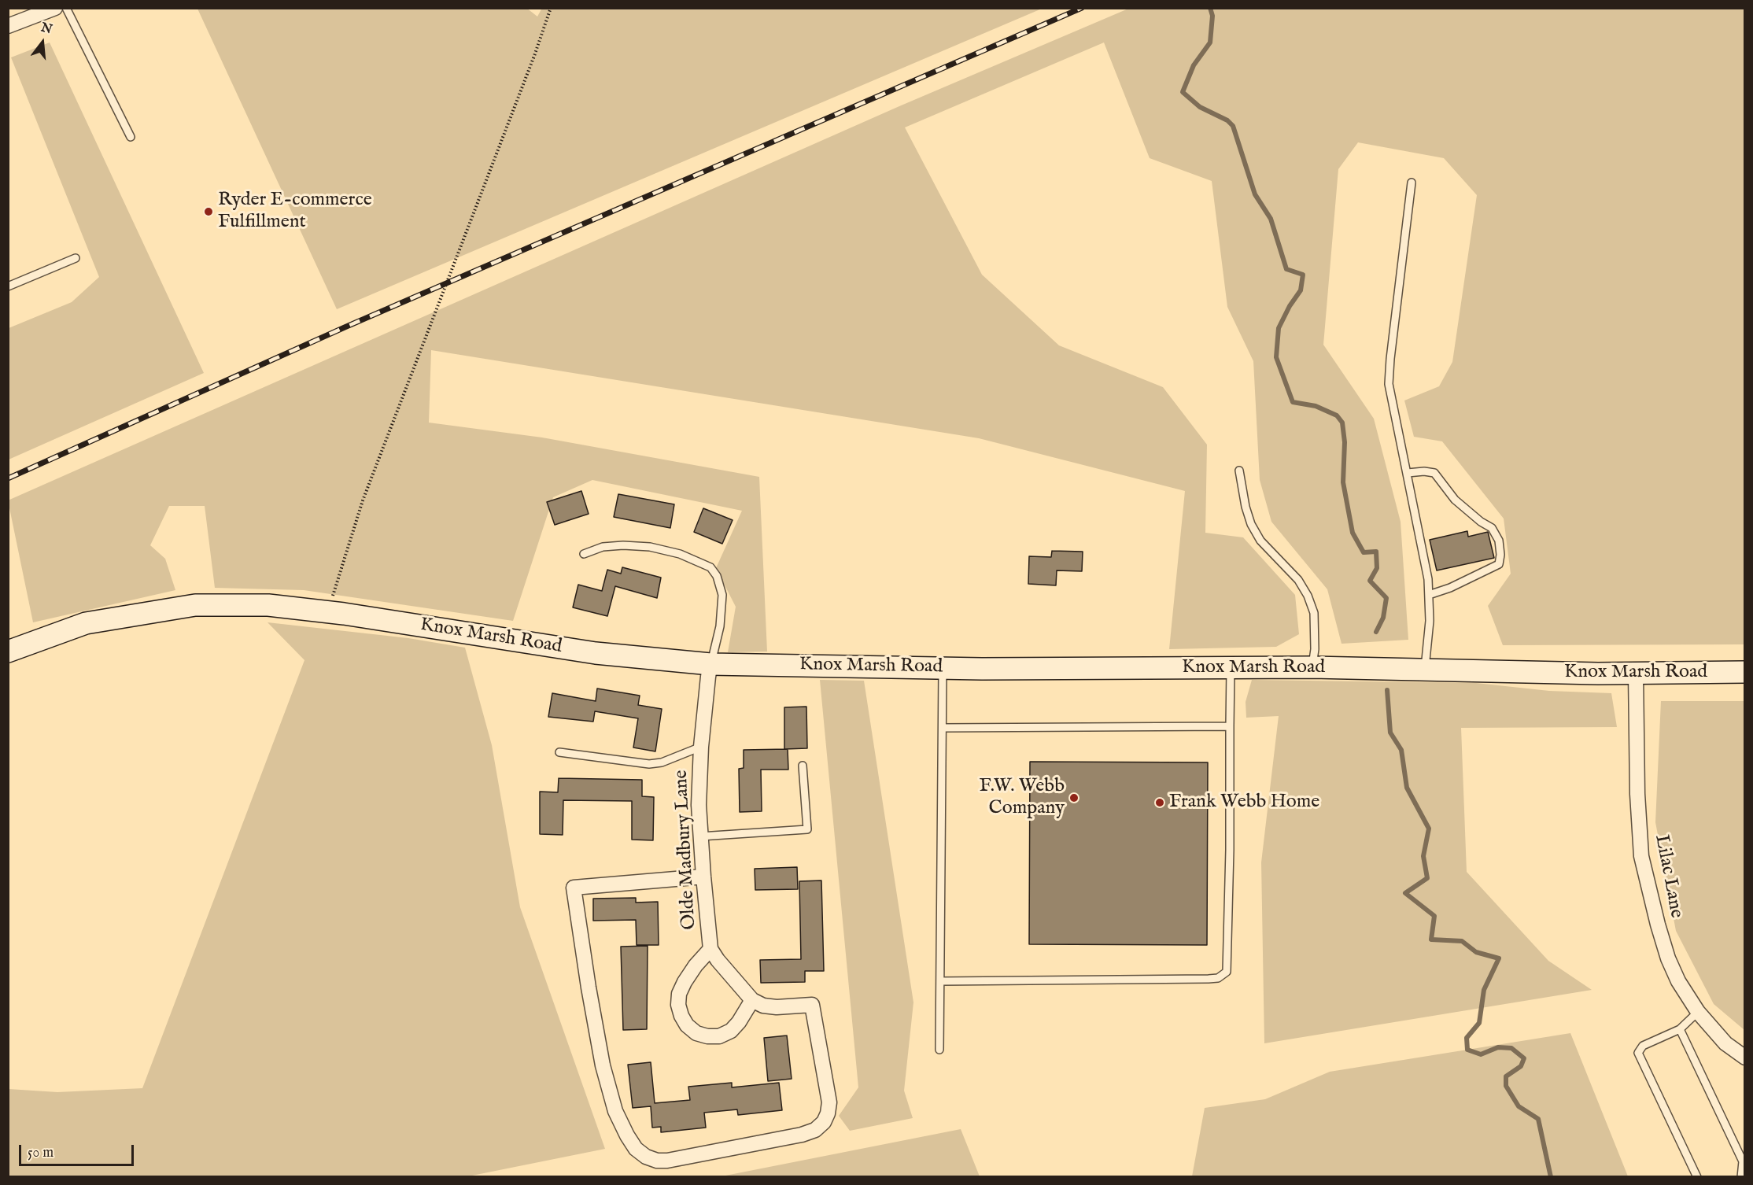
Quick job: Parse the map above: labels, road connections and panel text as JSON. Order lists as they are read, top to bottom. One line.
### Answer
{"streets":{"main road":["Knox Marsh Road"],"street":["Olde Madbury Lane","Lilac Lane"]},"crossings":[["Knox Marsh Road","Olde Madbury Lane"],["Knox Marsh Road","Lilac Lane"]],"places":["Ryder E-commerce Fulfillment","F.W. Webb Company","Frank Webb Home"],"scale_bar":"50 m","north":"top"}
